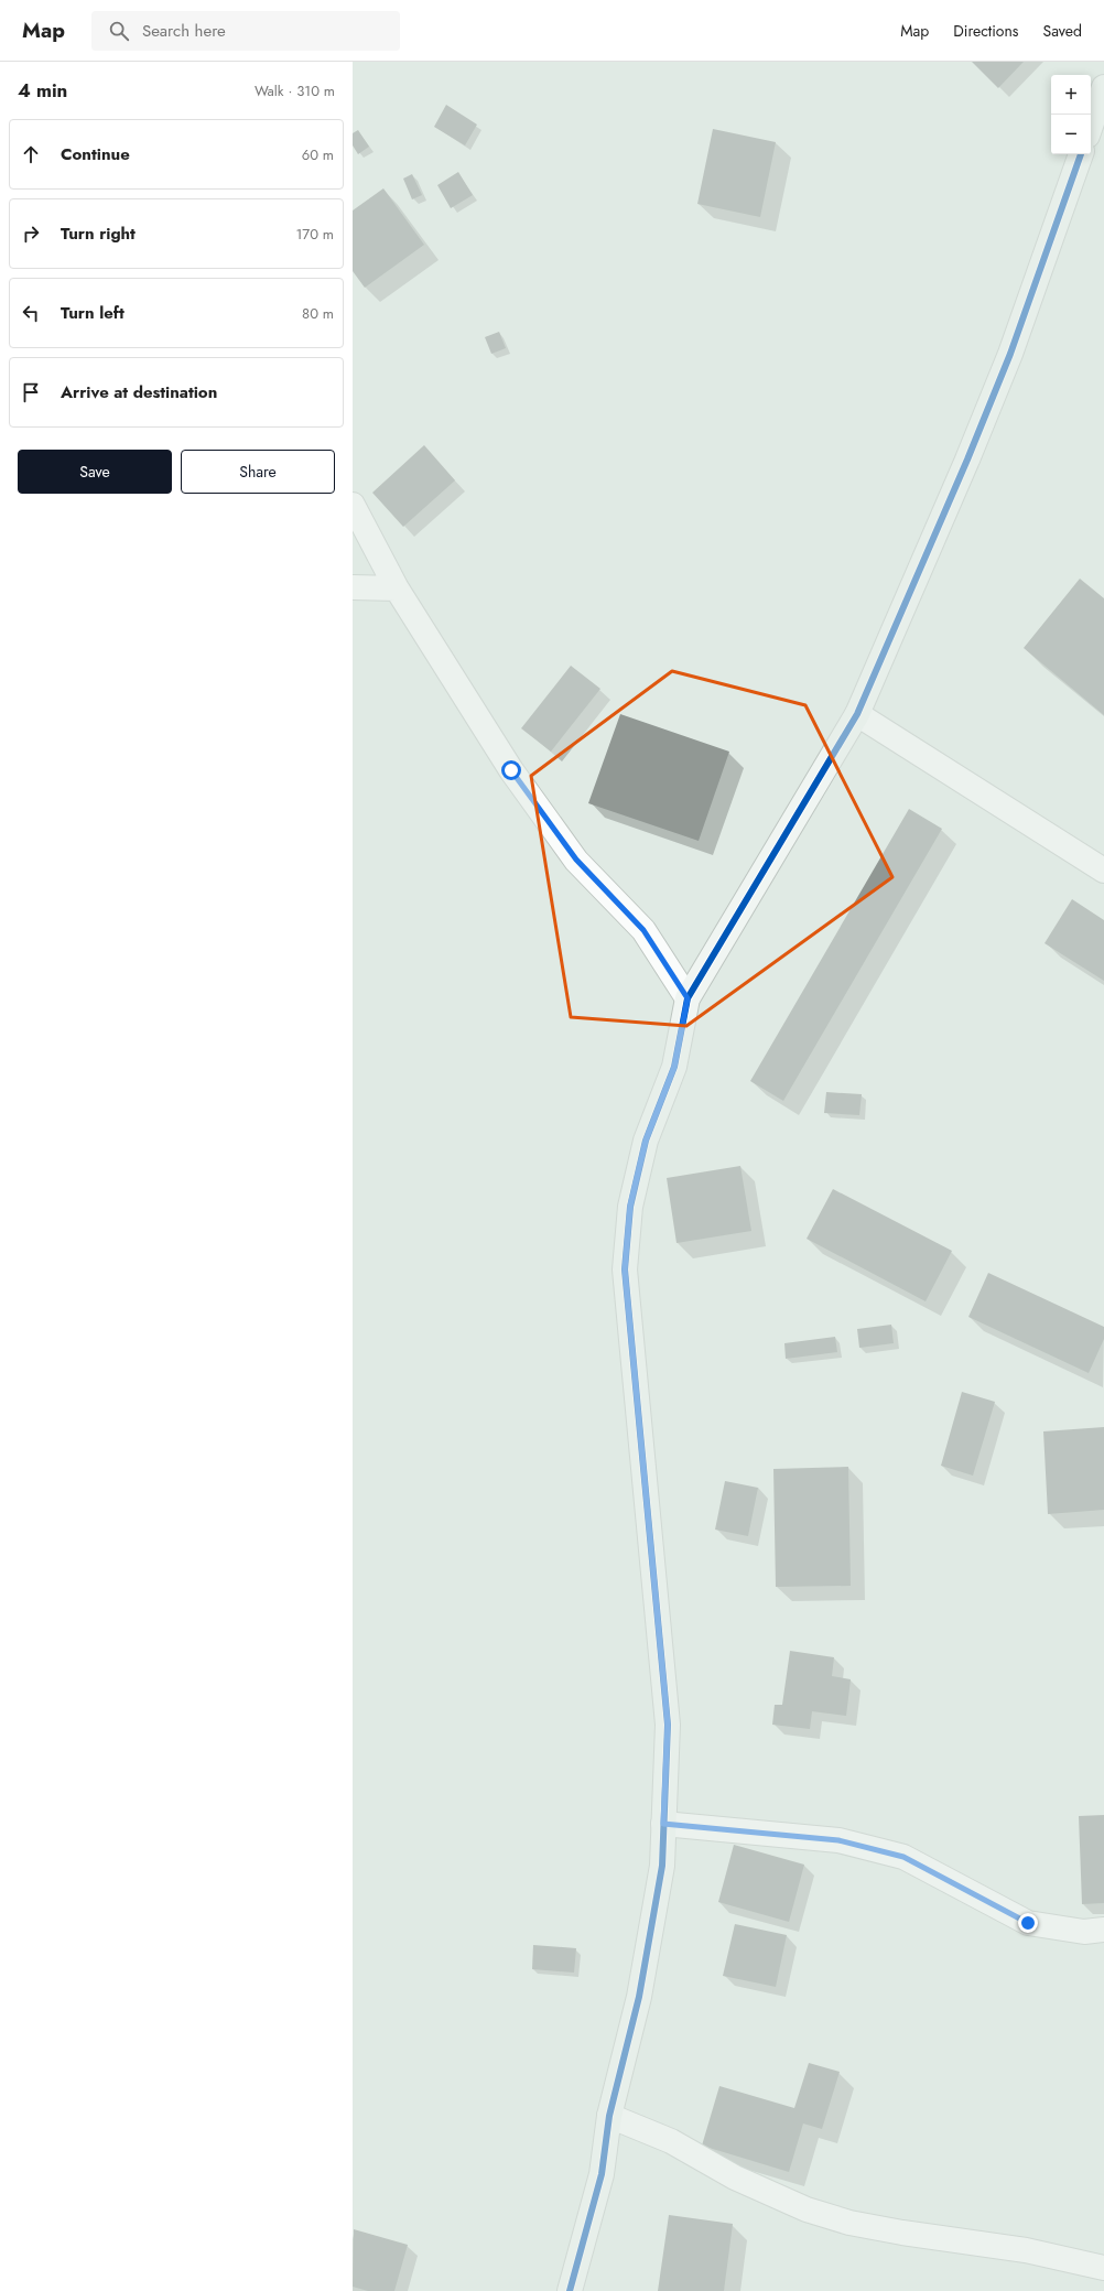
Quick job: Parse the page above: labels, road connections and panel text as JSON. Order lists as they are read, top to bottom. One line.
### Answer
{"page":{"header":"Map","search":"Search here","nav":["Map","Directions","Saved"],"heading":["4 min","Walk · 310 m"],"map_buttons":["+","−"],"list":[["Continue","60 m"],["Turn right","170 m"],["Turn left","80 m"],"Arrive at destination"],"buttons":["Save","Share"]}}
